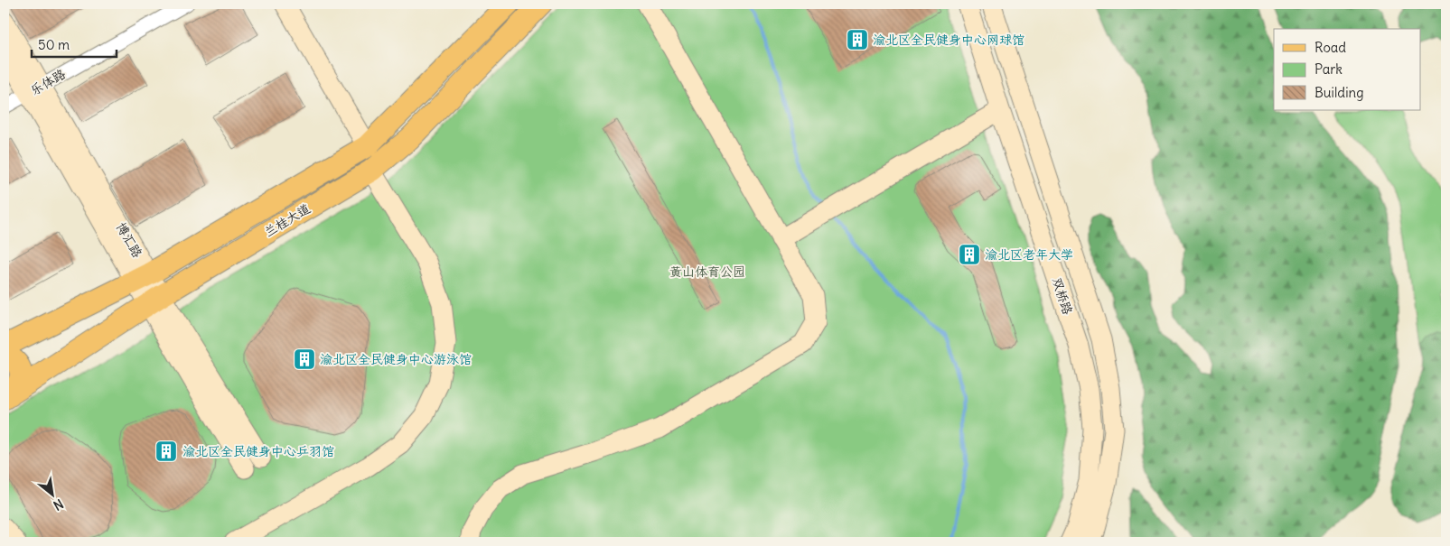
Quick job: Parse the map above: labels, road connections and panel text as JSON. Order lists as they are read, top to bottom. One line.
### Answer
{"streets":{"main road":["兰桂大道","博汇路","双桥路"],"street":["乐体路"]},"crossings":[["乐体路","博汇路"],["兰桂大道","博汇路"]],"parks":["黄山体育公园"],"places":{"building":["渝北区全民健身中心网球馆","渝北区老年大学","渝北区全民健身中心游泳馆","渝北区全民健身中心乒羽馆"]},"legend":["Road","Park","Building"],"scale_bar":"50 m","north":"bottom right"}
